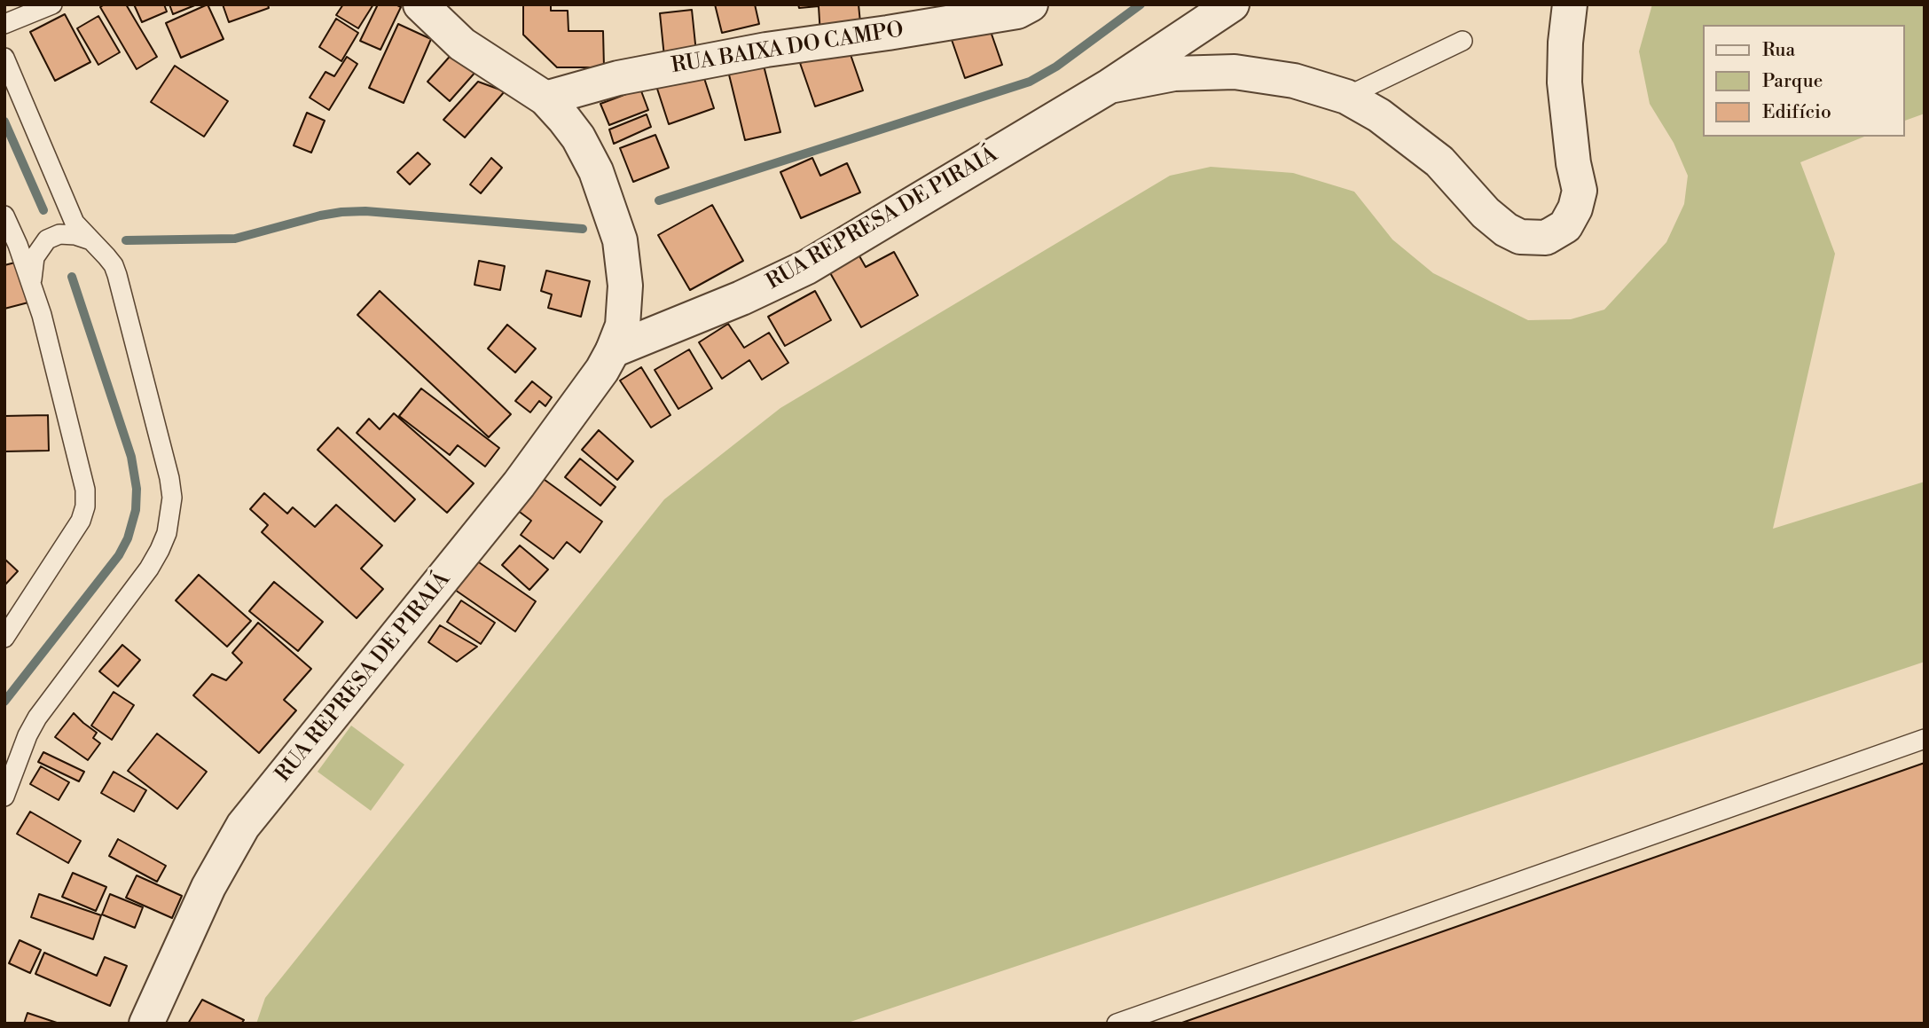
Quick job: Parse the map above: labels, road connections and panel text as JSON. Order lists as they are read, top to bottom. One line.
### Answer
{"streets":{"street":["RUA BAIXA DO CAMPO","RUA REPRESA DE PIRAIÁ"]},"crossings":[["RUA BAIXA DO CAMPO","RUA REPRESA DE PIRAIÁ"]],"legend":["Rua","Parque","Edifício"]}
